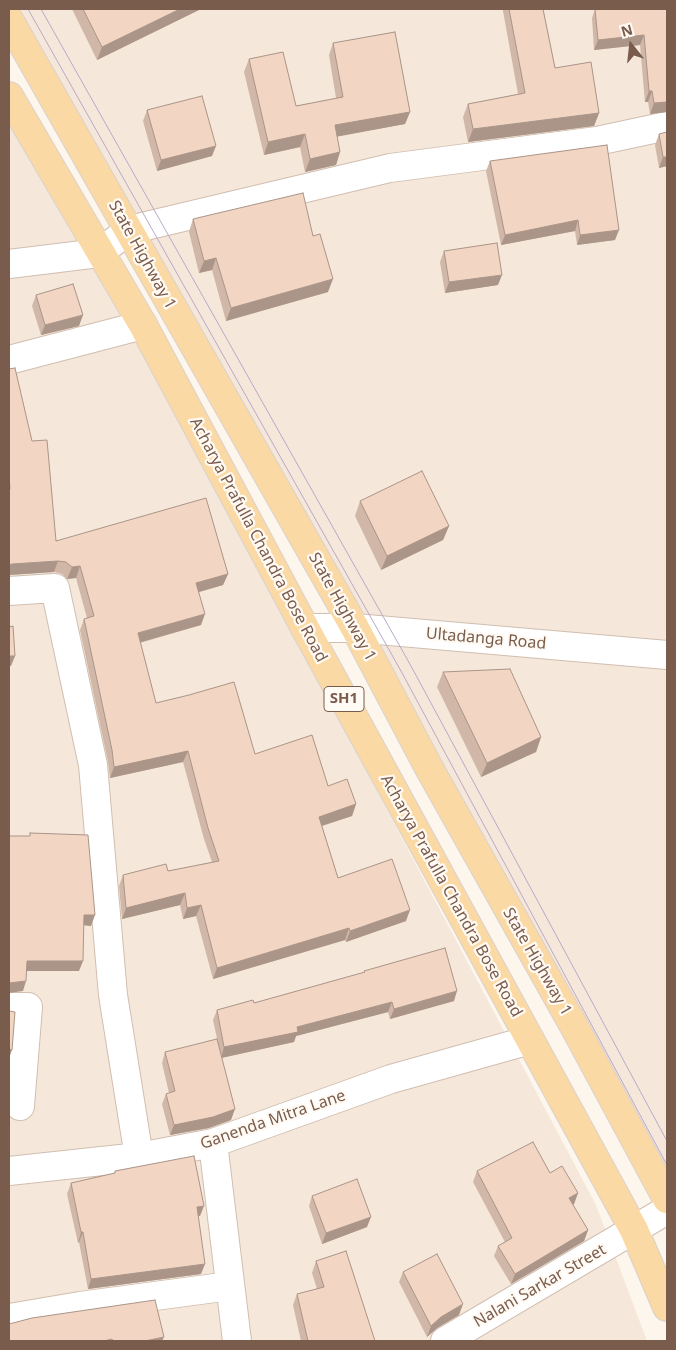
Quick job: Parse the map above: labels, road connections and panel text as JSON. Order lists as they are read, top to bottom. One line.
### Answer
{"streets":{"main road":["State Highway 1","Acharya Prafulla Chandra Bose Road","SH1"],"street":["Ultadanga Road","Ganenda Mitra Lane","Nalani Sarkar Street"]},"crossings":[["State Highway 1","Ultadanga Road"],["Acharya Prafulla Chandra Bose Road","Ultadanga Road"],["Acharya Prafulla Chandra Bose Road","Ganenda Mitra Lane"],["Acharya Prafulla Chandra Bose Road","Nalani Sarkar Street"]],"north":"top"}
